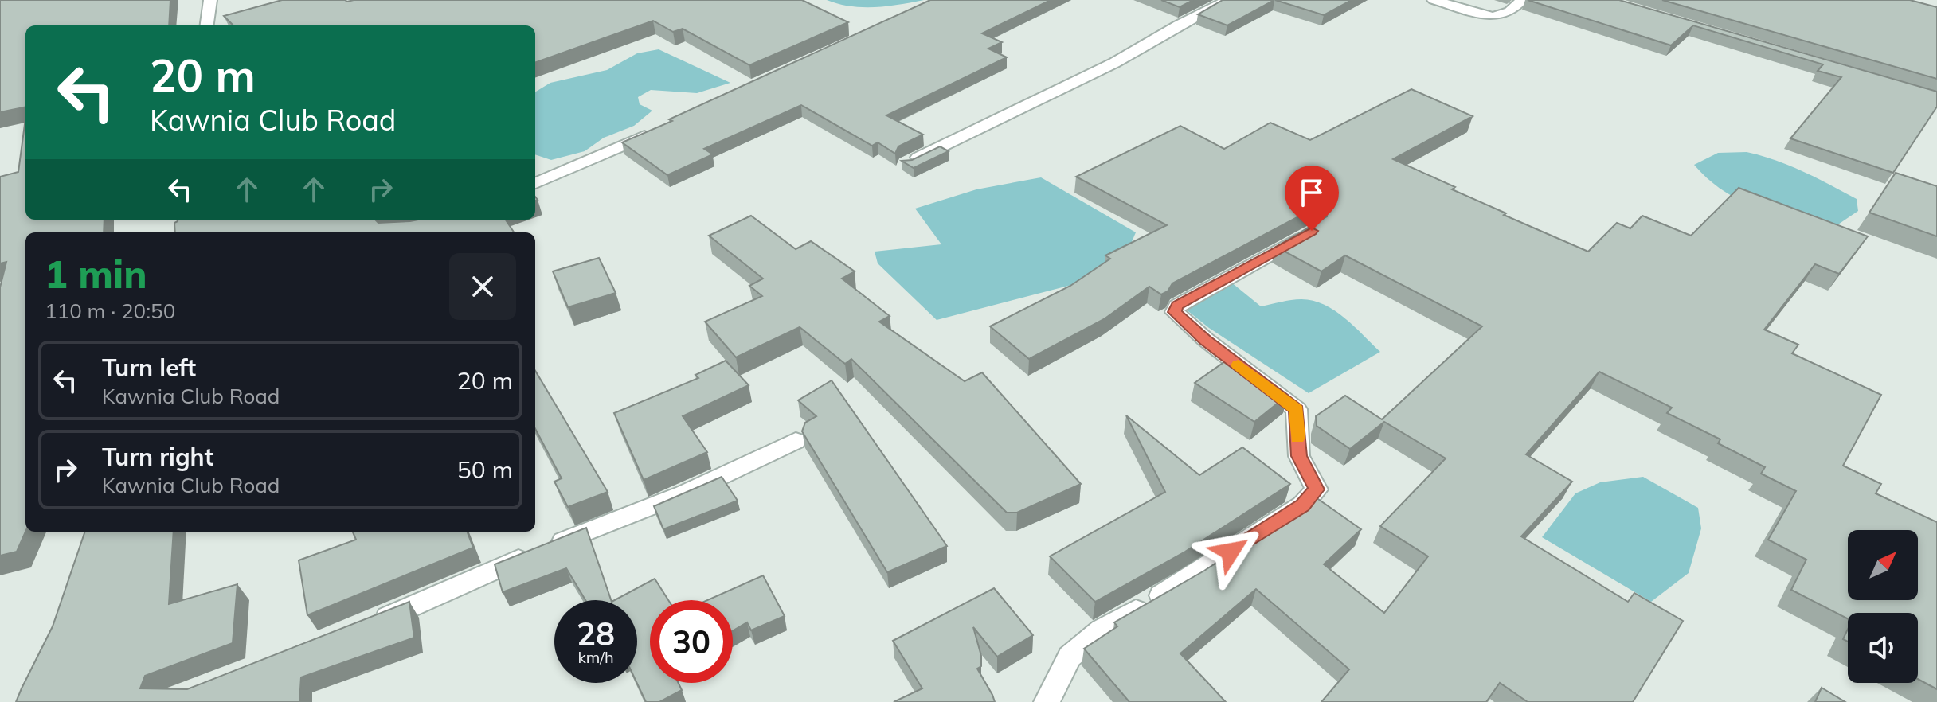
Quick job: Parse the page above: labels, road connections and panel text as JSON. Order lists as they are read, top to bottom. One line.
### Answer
{"north":"top right","page":{"turn":["20 m","Kawnia Club Road"],"heading":["1 min","110 m · 20:50"],"list":[{"name":"Turn left","note":"Kawnia Club Road","value":"20 m"},{"name":"Turn right","note":"Kawnia Club Road","value":"50 m"}],"speed":"28 km/h","limit":"30"}}
